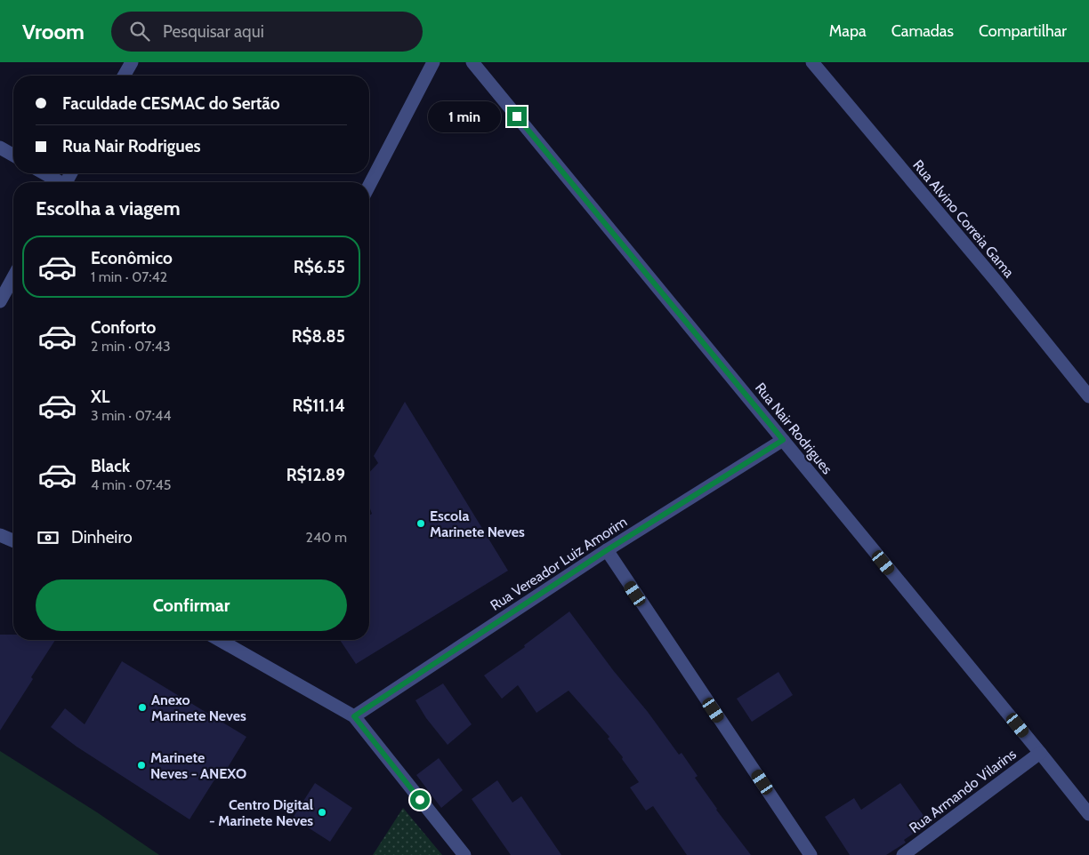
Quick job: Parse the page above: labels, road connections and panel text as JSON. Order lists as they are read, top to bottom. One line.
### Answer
{"streets":{"street":["Rua Alvino Correia Gama","Rua Nair Rodrigues","Rua Vereador Luiz Amorim","Rua Armando Vilarins"]},"crossings":[["Rua Nair Rodrigues","Rua Vereador Luiz Amorim"],["Rua Nair Rodrigues","Rua Armando Vilarins"]],"places":["Escola Marinete Neves","Anexo Marinete Neves","Marinete Neves - ANEXO","Centro Digital - Marinete Neves"],"page":{"header":"Vroom","search":"Pesquisar aqui","nav":["Mapa","Camadas","Compartilhar"],"banner":["Faculdade CESMAC do Sertão","Rua Nair Rodrigues"],"bubble":"1 min","heading":"Escolha a viagem","list":[{"name":"Econômico","note":"1 min · 07:42","value":"R$6.55"},{"name":"Conforto","note":"2 min · 07:43","value":"R$8.85"},{"name":"XL","note":"3 min · 07:44","value":"R$11.14"},{"name":"Black","note":"4 min · 07:45","value":"R$12.89"}],"pay":["Dinheiro","240 m"],"buttons":"Confirmar"}}
